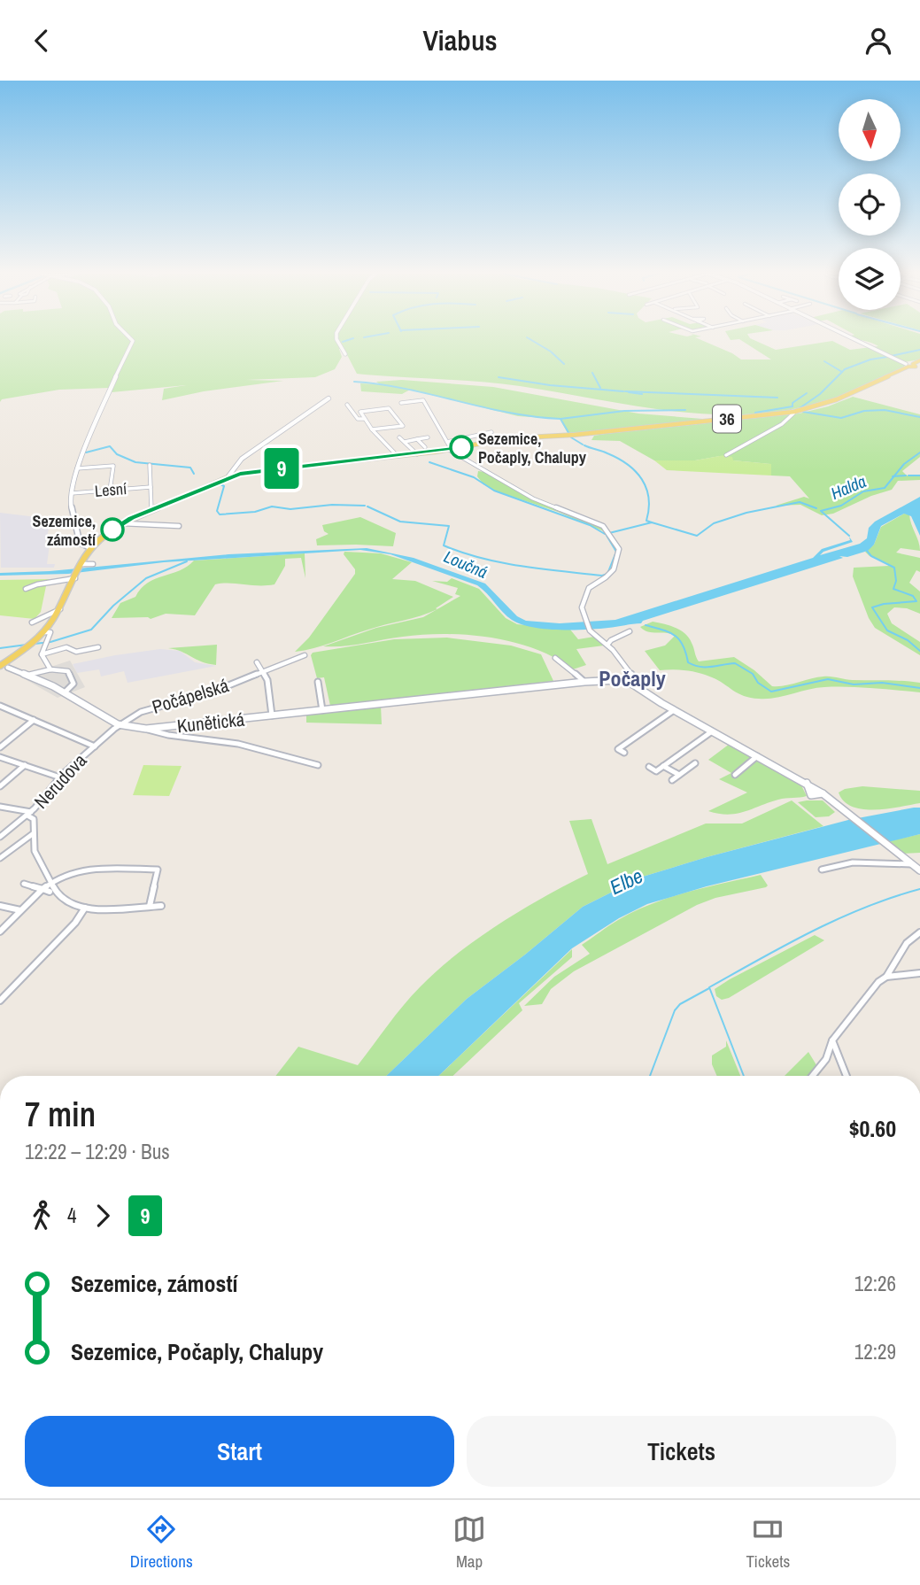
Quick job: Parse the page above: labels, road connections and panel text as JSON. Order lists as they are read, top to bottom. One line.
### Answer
{"streets":{"main road":["36"],"street":["Lesní","Počápelská","Kunětická","Nerudova"]},"crossings":[["Počápelská","Kunětická"],["Počápelská","Nerudova"],["Kunětická","Nerudova"]],"districts":["Počaply"],"water":["Halda","Loučná","Elbe"],"places":["Sezemice, Počaply, Chalupy","Sezemice, zámostí"],"lines":["bus line 9"],"north":"bottom","page":{"header":"Viabus","on_map":"9","heading":["7 min","12:22 – 12:29 · Bus","$0.60"],"legs":["4","9"],"list":[{"name":"Sezemice, zámostí","value":"12:26"},{"name":"Sezemice, Počaply, Chalupy","value":"12:29"}],"buttons":["Start","Tickets"],"tabs":["Directions","Map","Tickets"]}}
